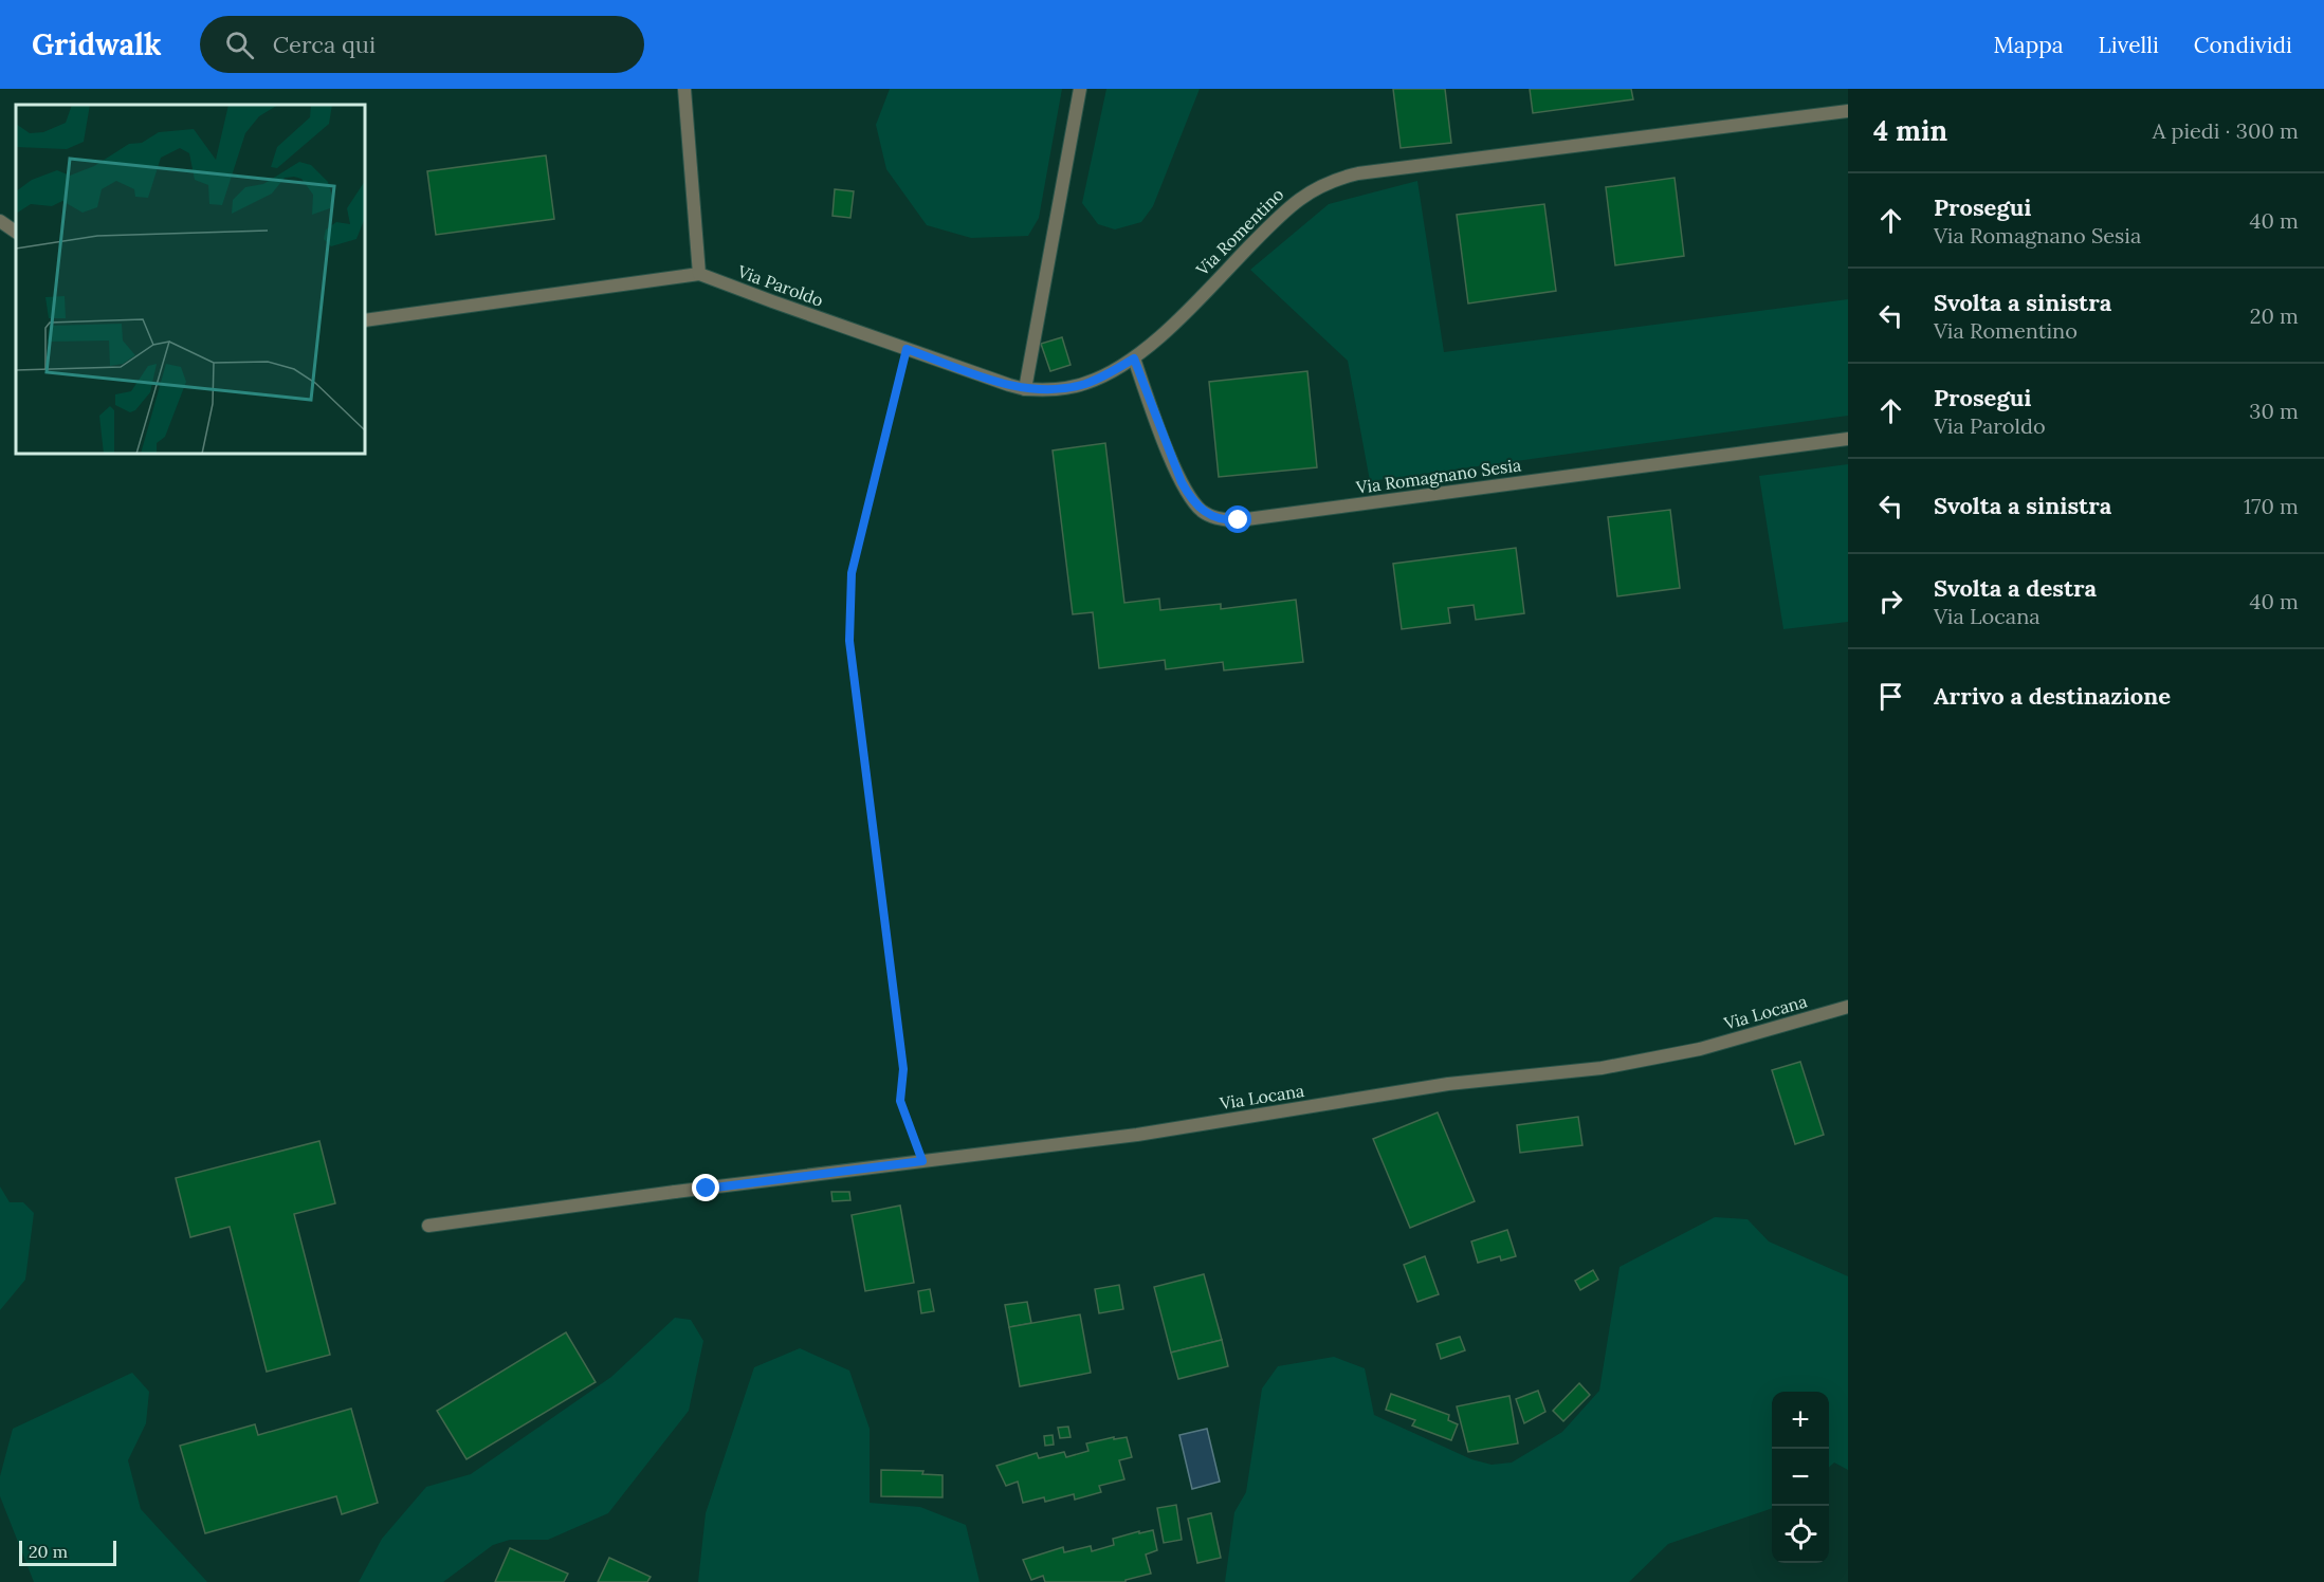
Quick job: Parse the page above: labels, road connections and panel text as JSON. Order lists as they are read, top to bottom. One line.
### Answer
{"streets":{"street":["Via Romentino","Via Paroldo","Via Romagnano Sesia","Via Locana"]},"crossings":[["Via Romentino","Via Paroldo"],["Via Romentino","Via Romagnano Sesia"]],"scale_bar":"20 m","page":{"header":"Gridwalk","search":"Cerca qui","nav":["Mappa","Livelli","Condividi"],"heading":["4 min","A piedi · 300 m"],"list":[["Prosegui","Via Romagnano Sesia","40 m"],["Svolta a sinistra","Via Romentino","20 m"],["Prosegui","Via Paroldo","30 m"],["Svolta a sinistra","170 m"],["Svolta a destra","Via Locana","40 m"],"Arrivo a destinazione"],"map_buttons":["+","−"],"scale":"20 m"}}
